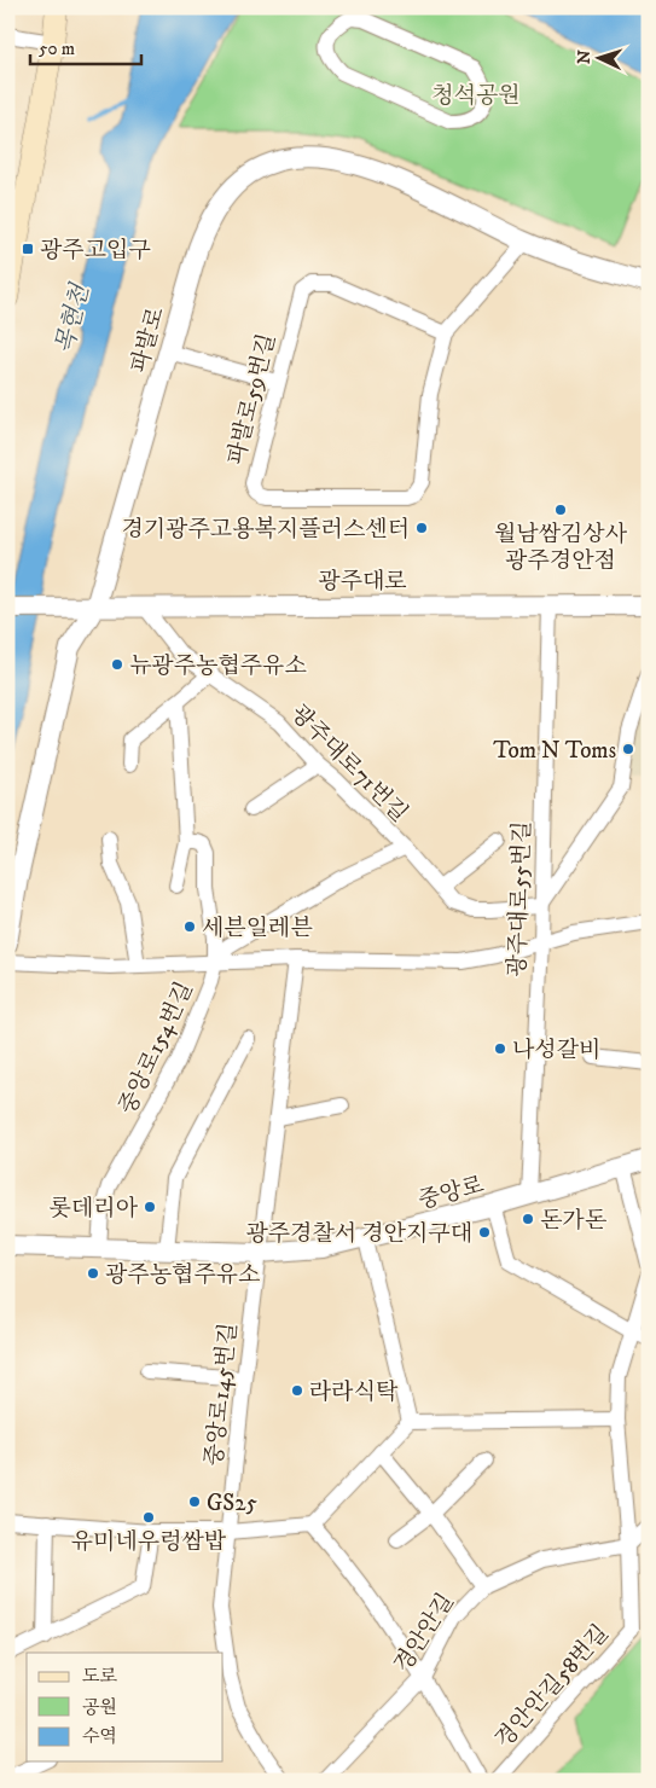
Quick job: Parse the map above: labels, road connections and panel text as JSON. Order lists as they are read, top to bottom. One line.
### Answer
{"streets":{"street":["파발로","파발로59번길","광주대로","광주대로71번길","광주대로55번길","중앙로154번길","중앙로","중앙로145번길","경안안길","경안안길58번길"]},"crossings":[["파발로","파발로59번길"],["파발로","광주대로"],["광주대로","광주대로71번길"],["광주대로","광주대로55번길"],["광주대로71번길","광주대로55번길"],["광주대로55번길","중앙로"],["중앙로154번길","중앙로"],["중앙로","중앙로145번길"],["경안안길","경안안길58번길"]],"water":["목현천"],"parks":["청석공원"],"places":{"transit":["광주고입구"],"other":["월남쌈김상사 광주경안점","경기광주고용복지플러스센터","뉴광주농협주유소","Tom N Toms","세븐일레븐","나성갈비","롯데리아","돈가돈","광주경찰서 경안지구대","광주농협주유소","라라식탁","GS25","유미네우렁쌈밥"]},"legend":["도로","공원","수역"],"scale_bar":"50 m","north":"left"}
